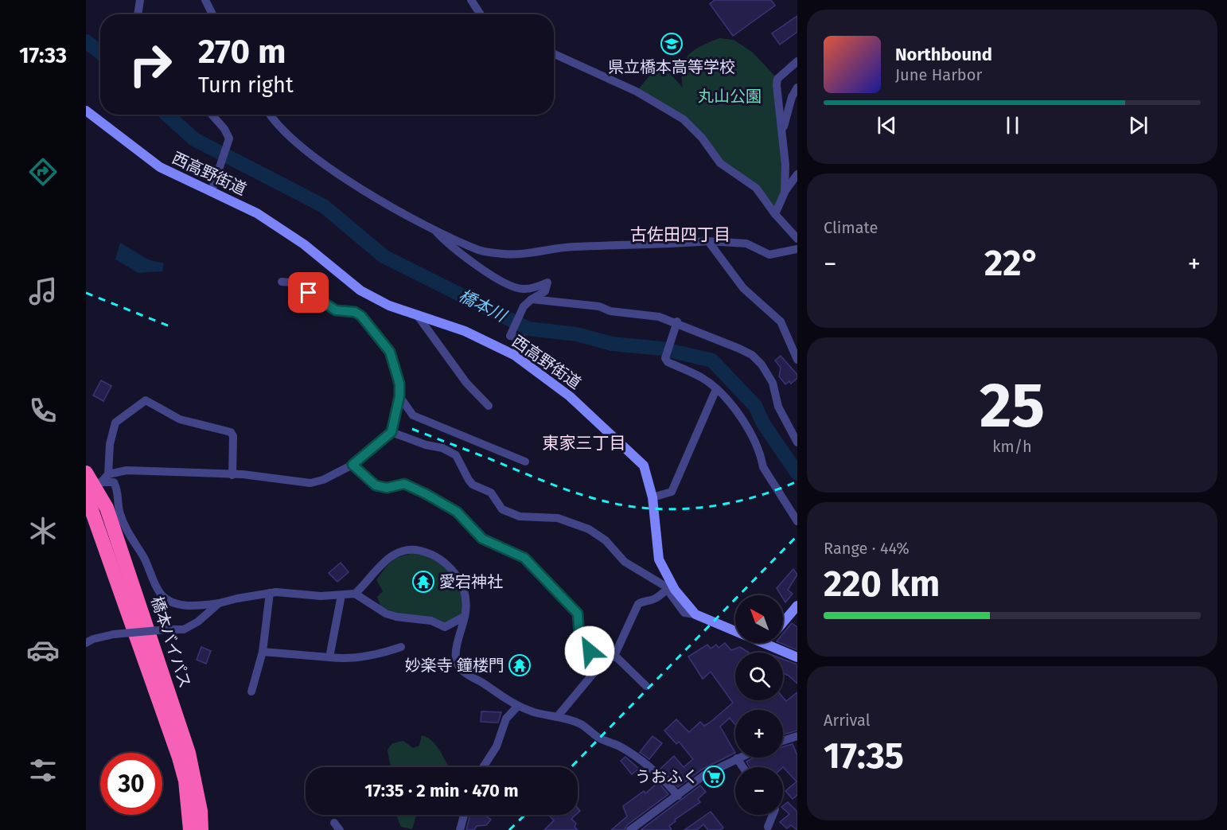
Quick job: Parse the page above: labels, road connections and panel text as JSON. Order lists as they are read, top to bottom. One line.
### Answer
{"streets":{"highway":["橋本バイパス"],"street":["西高野街道"]},"districts":["古佐田四丁目","東家三丁目"],"water":["橋本川"],"parks":["丸山公園"],"places":{"school or university":["県立橋本高等学校"],"temple":["愛宕神社","妙楽寺 鐘楼門"],"supermarket":["うおふく"]},"north":"top left","page":{"tabs":"17:33","turn":["270 m","Turn right"],"song":["Northbound","June Harbor"],"tile":["Climate",["25","km/h"],["Range · 44%","220 km"],["Arrival","17:35"]],"heat":["−","22°","+"],"map_buttons":["+","−"],"limit":"30","trip":"17:35 · 2 min · 470 m"}}
